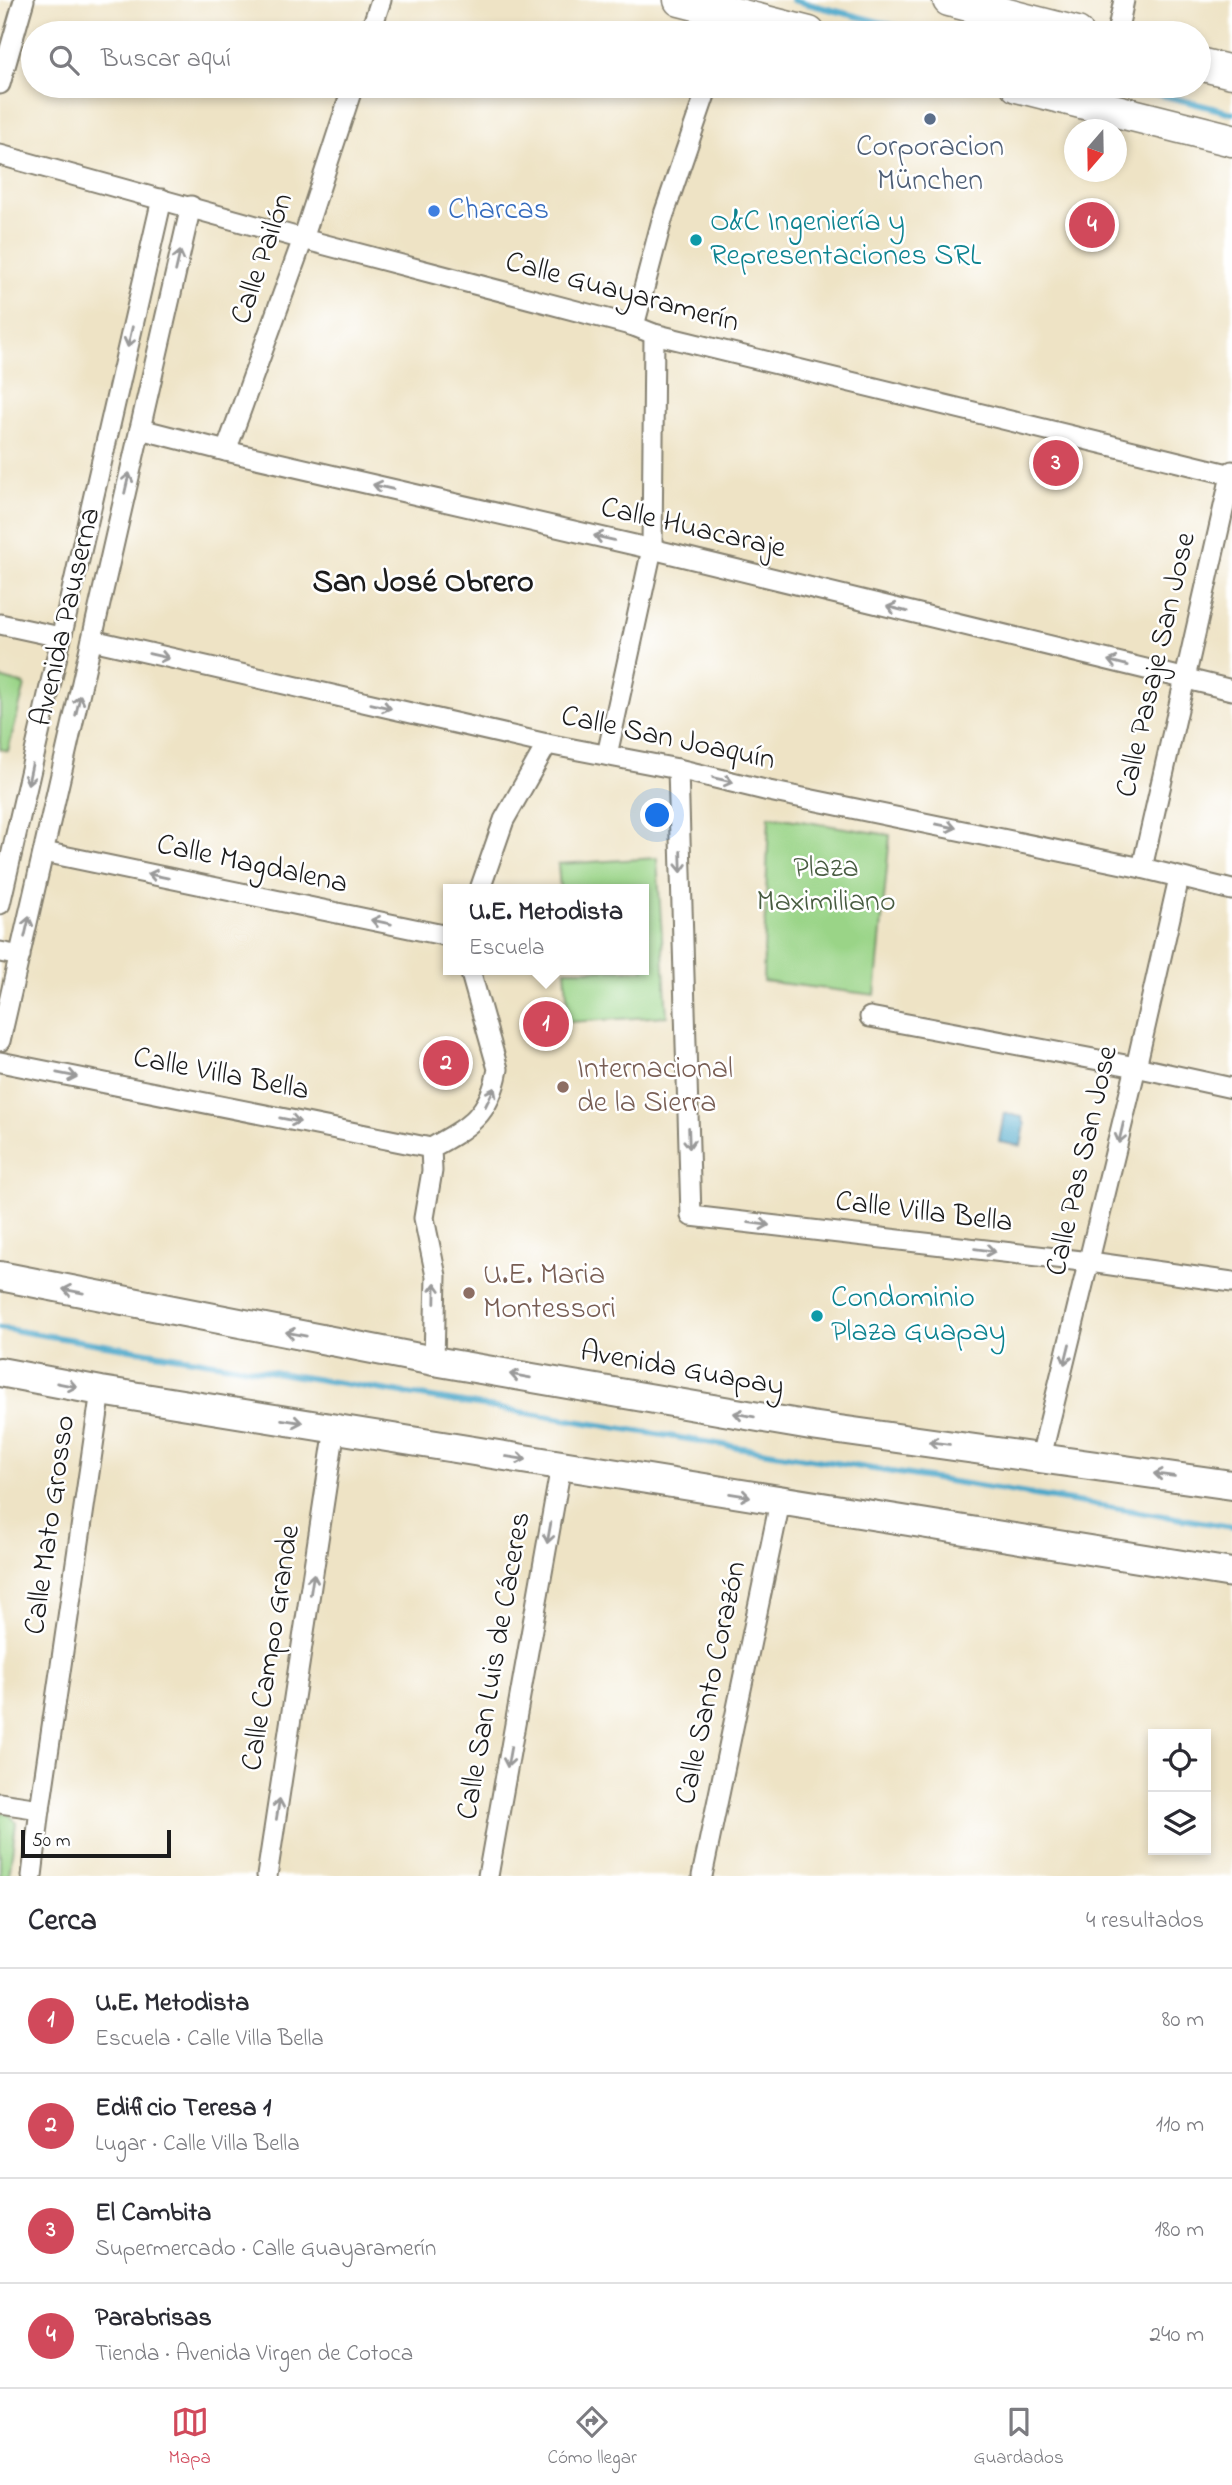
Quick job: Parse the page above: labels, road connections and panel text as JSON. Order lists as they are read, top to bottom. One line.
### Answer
{"streets":{"main road":["Avenida Guapay"],"street":["Calle Pailón","Calle Guayaramerín","Calle Huacaraje","Avenida Pauserna","Calle Pasaje San Jose","Calle San Joaquín","Calle Magdalena","Calle Villa Bella","Calle Pas San Jose","Calle Mato Grosso","Calle Campo Grande","Calle San Luis de Cáceres","Calle Santo Corazón"]},"crossings":[["Calle Pailón","Calle Guayaramerín"],["Calle Pailón","Calle Huacaraje"],["Calle Guayaramerín","Avenida Pauserna"],["Calle Guayaramerín","Calle Pasaje San Jose"],["Calle Huacaraje","Avenida Pauserna"],["Calle Huacaraje","Calle Pasaje San Jose"],["Avenida Pauserna","Calle San Joaquín"],["Avenida Pauserna","Calle Magdalena"],["Calle Pasaje San Jose","Calle San Joaquín"],["Calle San Joaquín","Calle Villa Bella"],["Calle San Joaquín","Calle Pas San Jose"],["Calle Villa Bella","Calle Pas San Jose"],["Calle Pas San Jose","Avenida Guapay"]],"one_way":["Calle Huacaraje","Calle San Joaquín","Calle Magdalena","Calle Pas San Jose","Calle Campo Grande","Calle San Luis de Cáceres"],"districts":["San José Obrero"],"parks":["Plaza Maximiliano"],"places":["Corporacion München","Charcas","O&C Ingeniería y Representaciones SRL","Internacional de la Sierra","U.E. Maria Montessori","Condominio Plaza Guapay"],"scale_bar":"50 m","north":"bottom","page":{"search":"Buscar aquí","pins":["4","3","1","2"],"popup":["U.E. Metodista","Escuela"],"scale":"50 m","heading":["Cerca","4 resultados"],"list":[{"mark":"1","name":"U.E. Metodista","note":"Escuela · Calle Villa Bella","value":"80 m"},{"mark":"2","name":"Edificio Teresa 1","note":"Lugar · Calle Villa Bella","value":"110 m"},{"mark":"3","name":"El Cambita","note":"Supermercado · Calle Guayaramerín","value":"180 m"},{"mark":"4","name":"Parabrisas","note":"Tienda · Avenida Virgen de Cotoca","value":"240 m"}],"nav":["Mapa","Cómo llegar","Guardados"]}}
